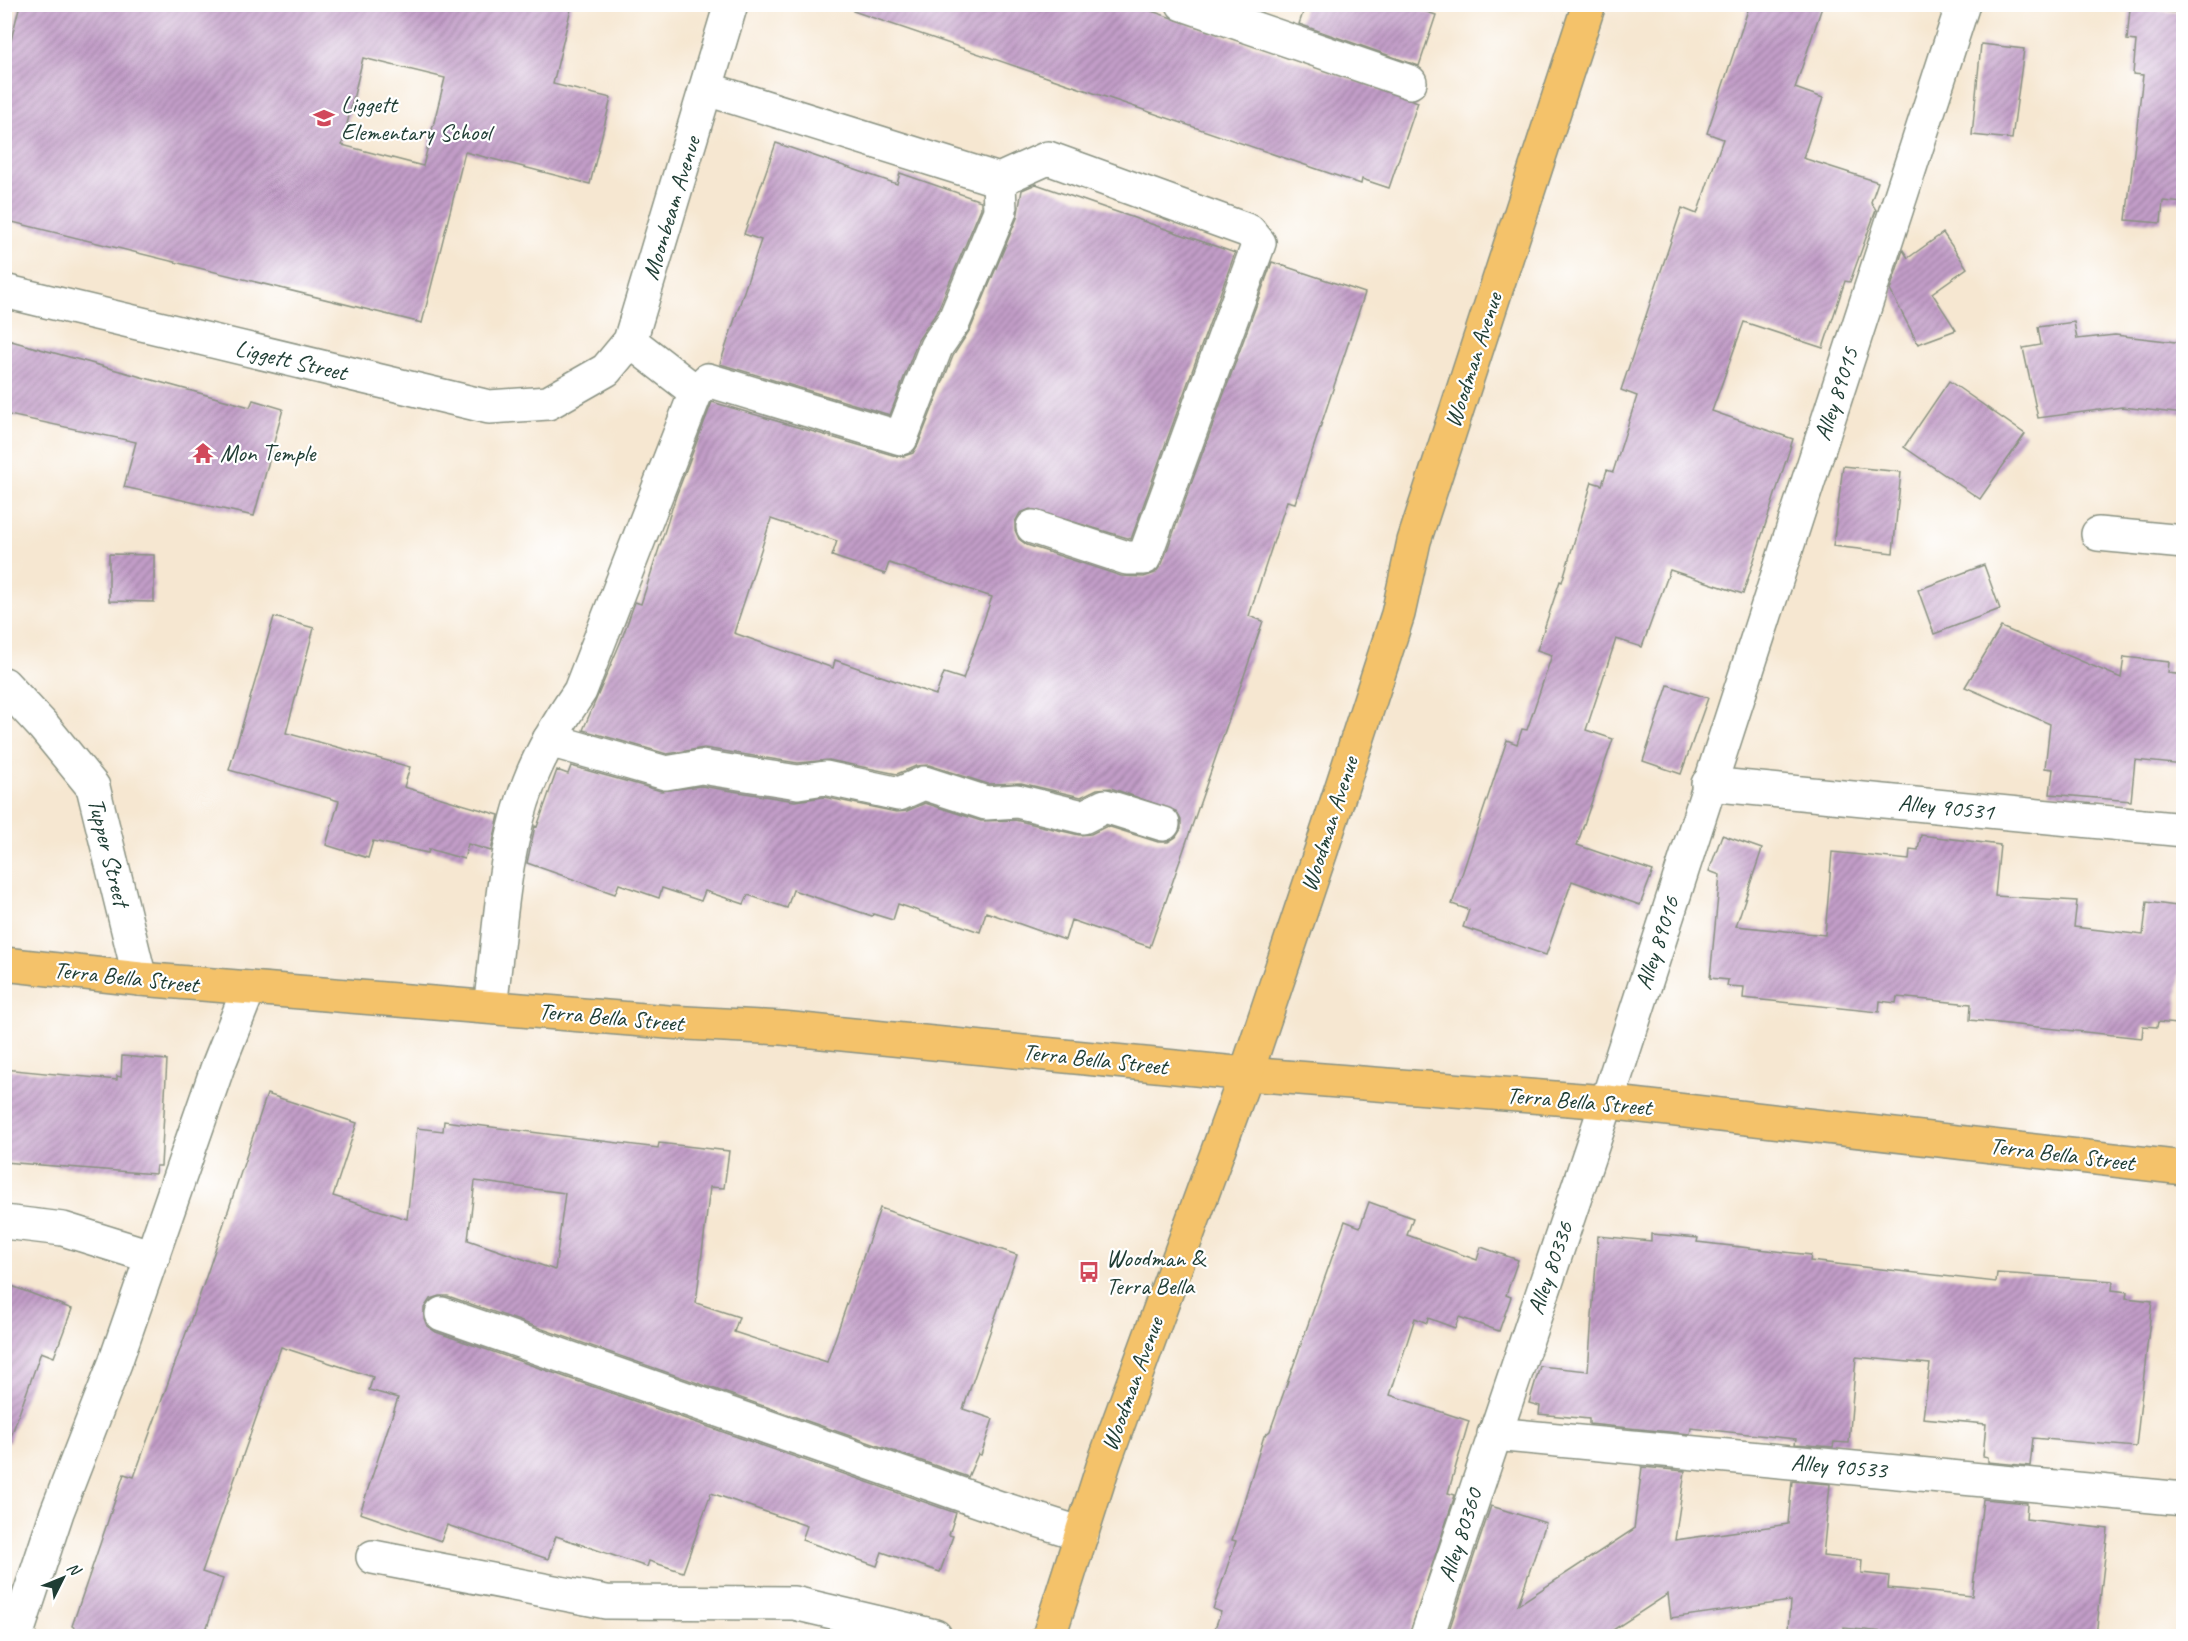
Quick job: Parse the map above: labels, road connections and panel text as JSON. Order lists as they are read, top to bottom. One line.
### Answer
{"streets":{"main road":["Woodman Avenue","Terra Bella Street"],"street":["Moonbeam Avenue","Liggett Street","Alley 89015","Alley 90531","Tupper Street","Alley 89016","Alley 80336","Alley 90533","Alley 80360"]},"crossings":[["Moonbeam Avenue","Liggett Street"],["Woodman Avenue","Terra Bella Street"],["Alley 89015","Alley 90531"],["Alley 89015","Alley 89016"],["Alley 90531","Alley 89016"],["Tupper Street","Terra Bella Street"],["Alley 89016","Terra Bella Street"],["Alley 89016","Alley 80336"],["Terra Bella Street","Alley 80336"],["Alley 80336","Alley 90533"],["Alley 80336","Alley 80360"],["Alley 90533","Alley 80360"]],"places":{"school or university":["Liggett Elementary School"],"temple":["Mon Temple"],"bus stop":["Woodman & Terra Bella"]},"north":"top right"}
